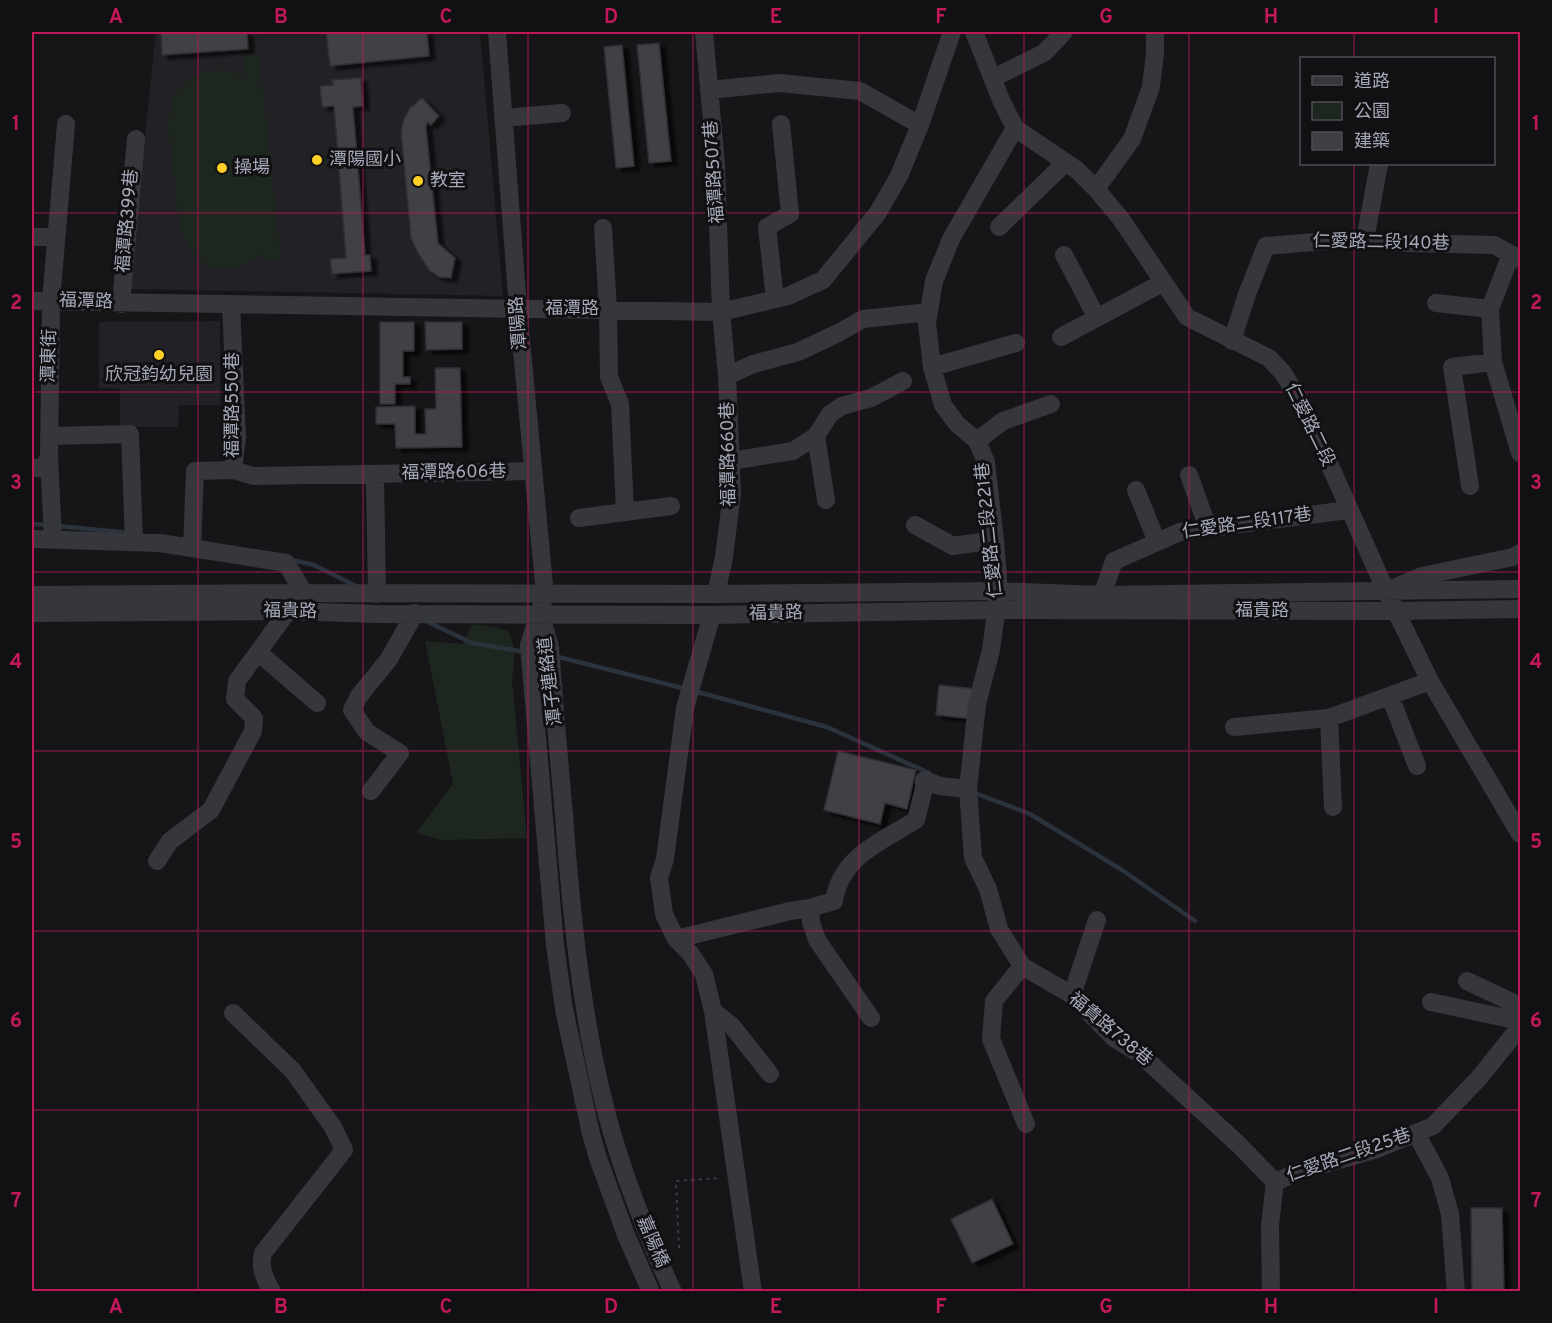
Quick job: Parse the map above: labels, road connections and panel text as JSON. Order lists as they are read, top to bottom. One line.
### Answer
{"streets":{"street":["福潭路507巷","福潭路399巷","仁愛路二段140巷","福潭路","潭陽路","潭東街","福潭路550巷","仁愛路二段","福潭路660巷","福潭路606巷","仁愛路二段117巷","仁愛路二段221巷","福貴路","潭子連絡道","福貴路738巷","仁愛路二段25巷","嘉陽橋"]},"crossings":[["福潭路507巷","福潭路"],["福潭路507巷","福潭路660巷"],["福潭路399巷","福潭路"],["仁愛路二段140巷","仁愛路二段"],["福潭路","潭陽路"],["福潭路","潭東街"],["福潭路","福潭路550巷"],["福潭路","福潭路660巷"],["潭陽路","福潭路606巷"],["潭陽路","福貴路"],["潭陽路","潭子連絡道"],["福潭路550巷","福潭路606巷"],["仁愛路二段","仁愛路二段117巷"],["仁愛路二段","仁愛路二段221巷"],["仁愛路二段","福貴路"],["福潭路660巷","福貴路"],["仁愛路二段117巷","福貴路"],["仁愛路二段221巷","福貴路"],["仁愛路二段221巷","福貴路738巷"],["福貴路","潭子連絡道"],["福貴路","福貴路738巷"],["潭子連絡道","嘉陽橋"],["福貴路738巷","仁愛路二段25巷"]],"places":["潭陽國小","操場","教室","欣冠鈞幼兒園"],"legend":["道路","公園","建築"],"grid":{"columns":["A","B","C","D","E","F","G","H","I"],"rows":["1","2","3","4","5","6","7"]}}
